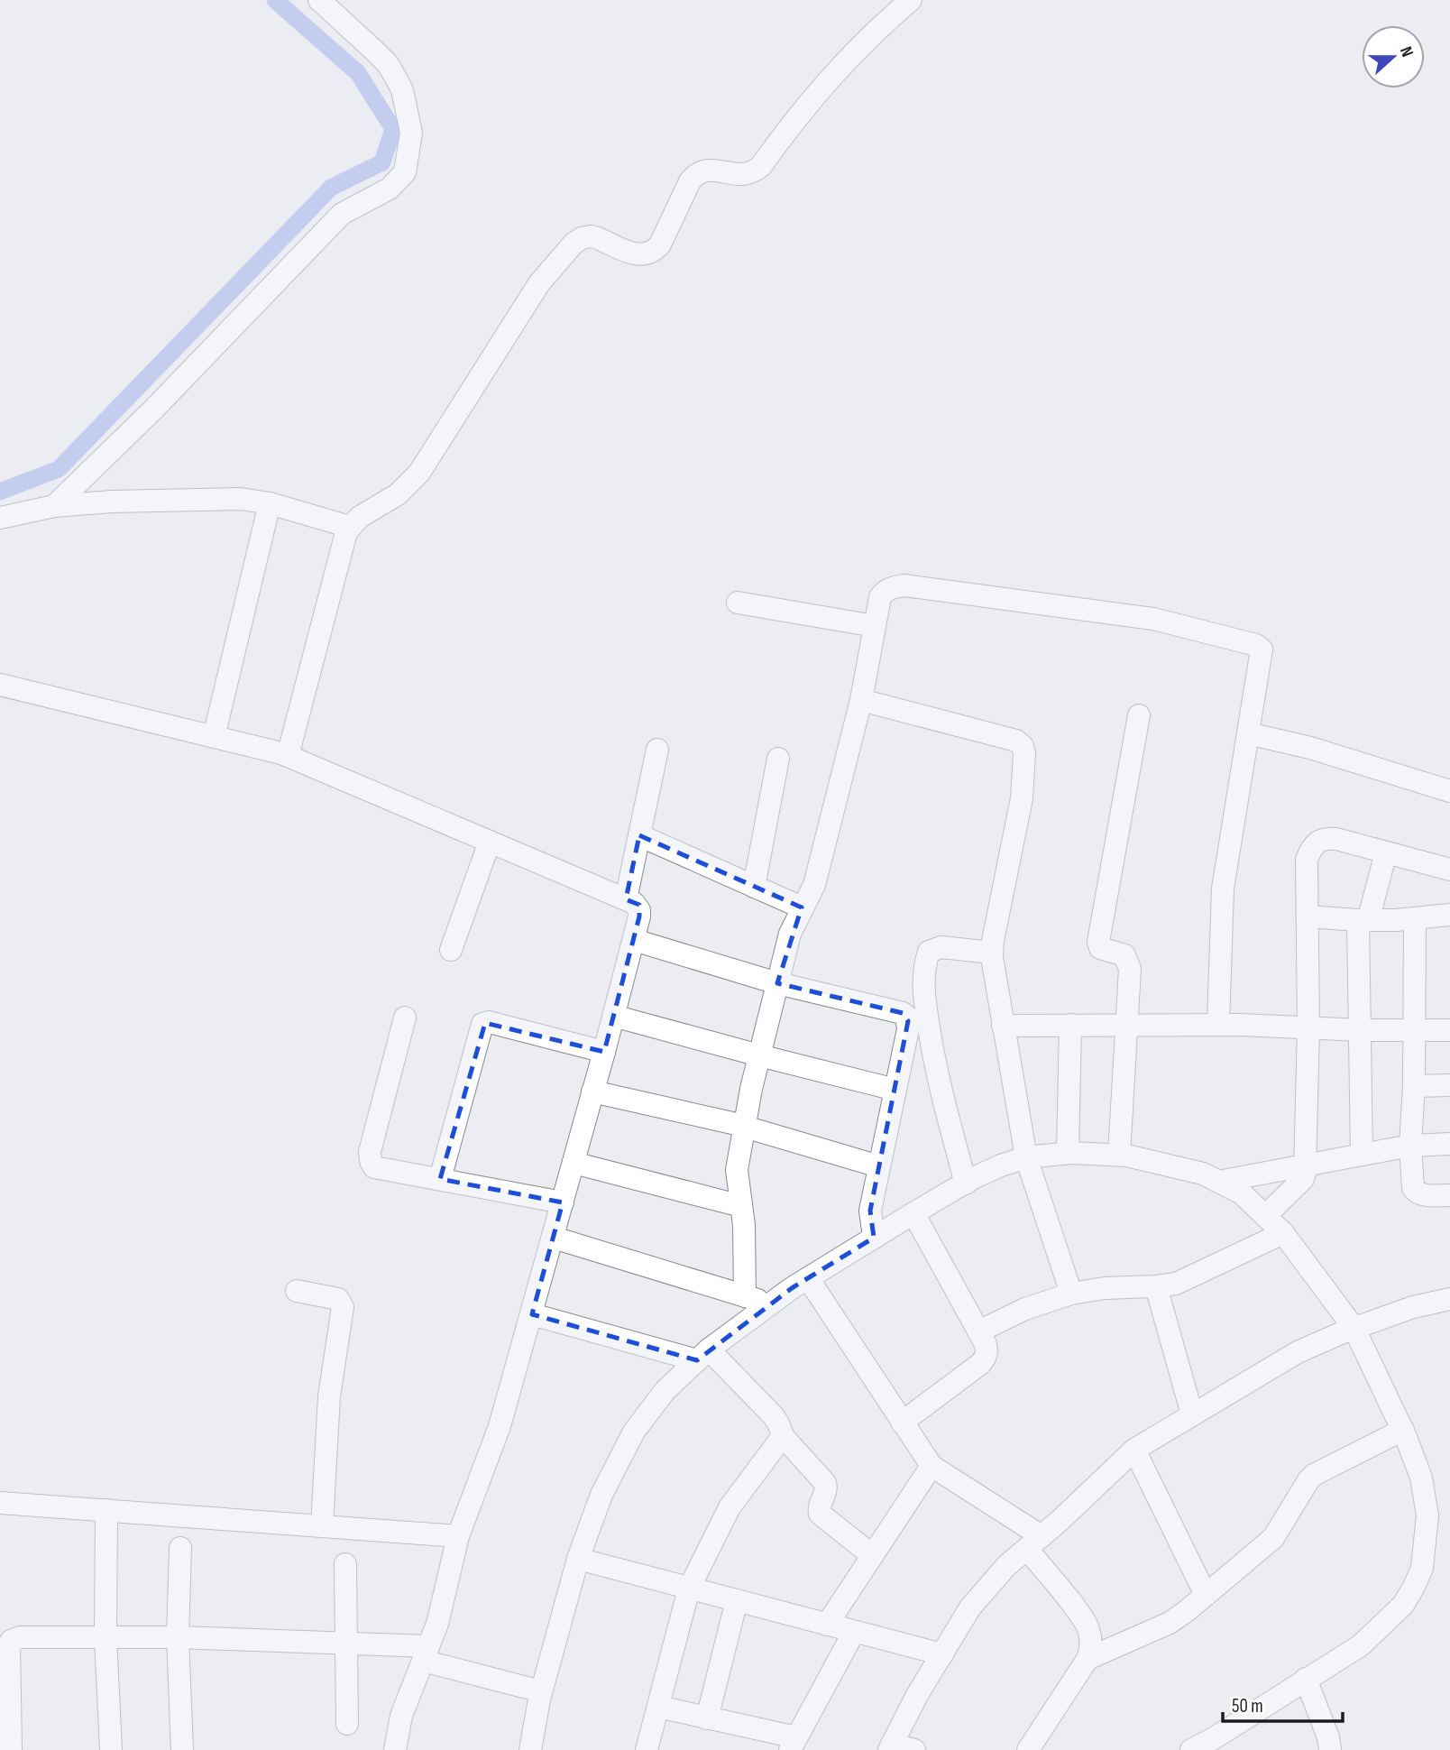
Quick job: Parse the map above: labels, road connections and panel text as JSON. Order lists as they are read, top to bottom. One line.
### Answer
{"scale_bar":"50 m","north":"right"}
